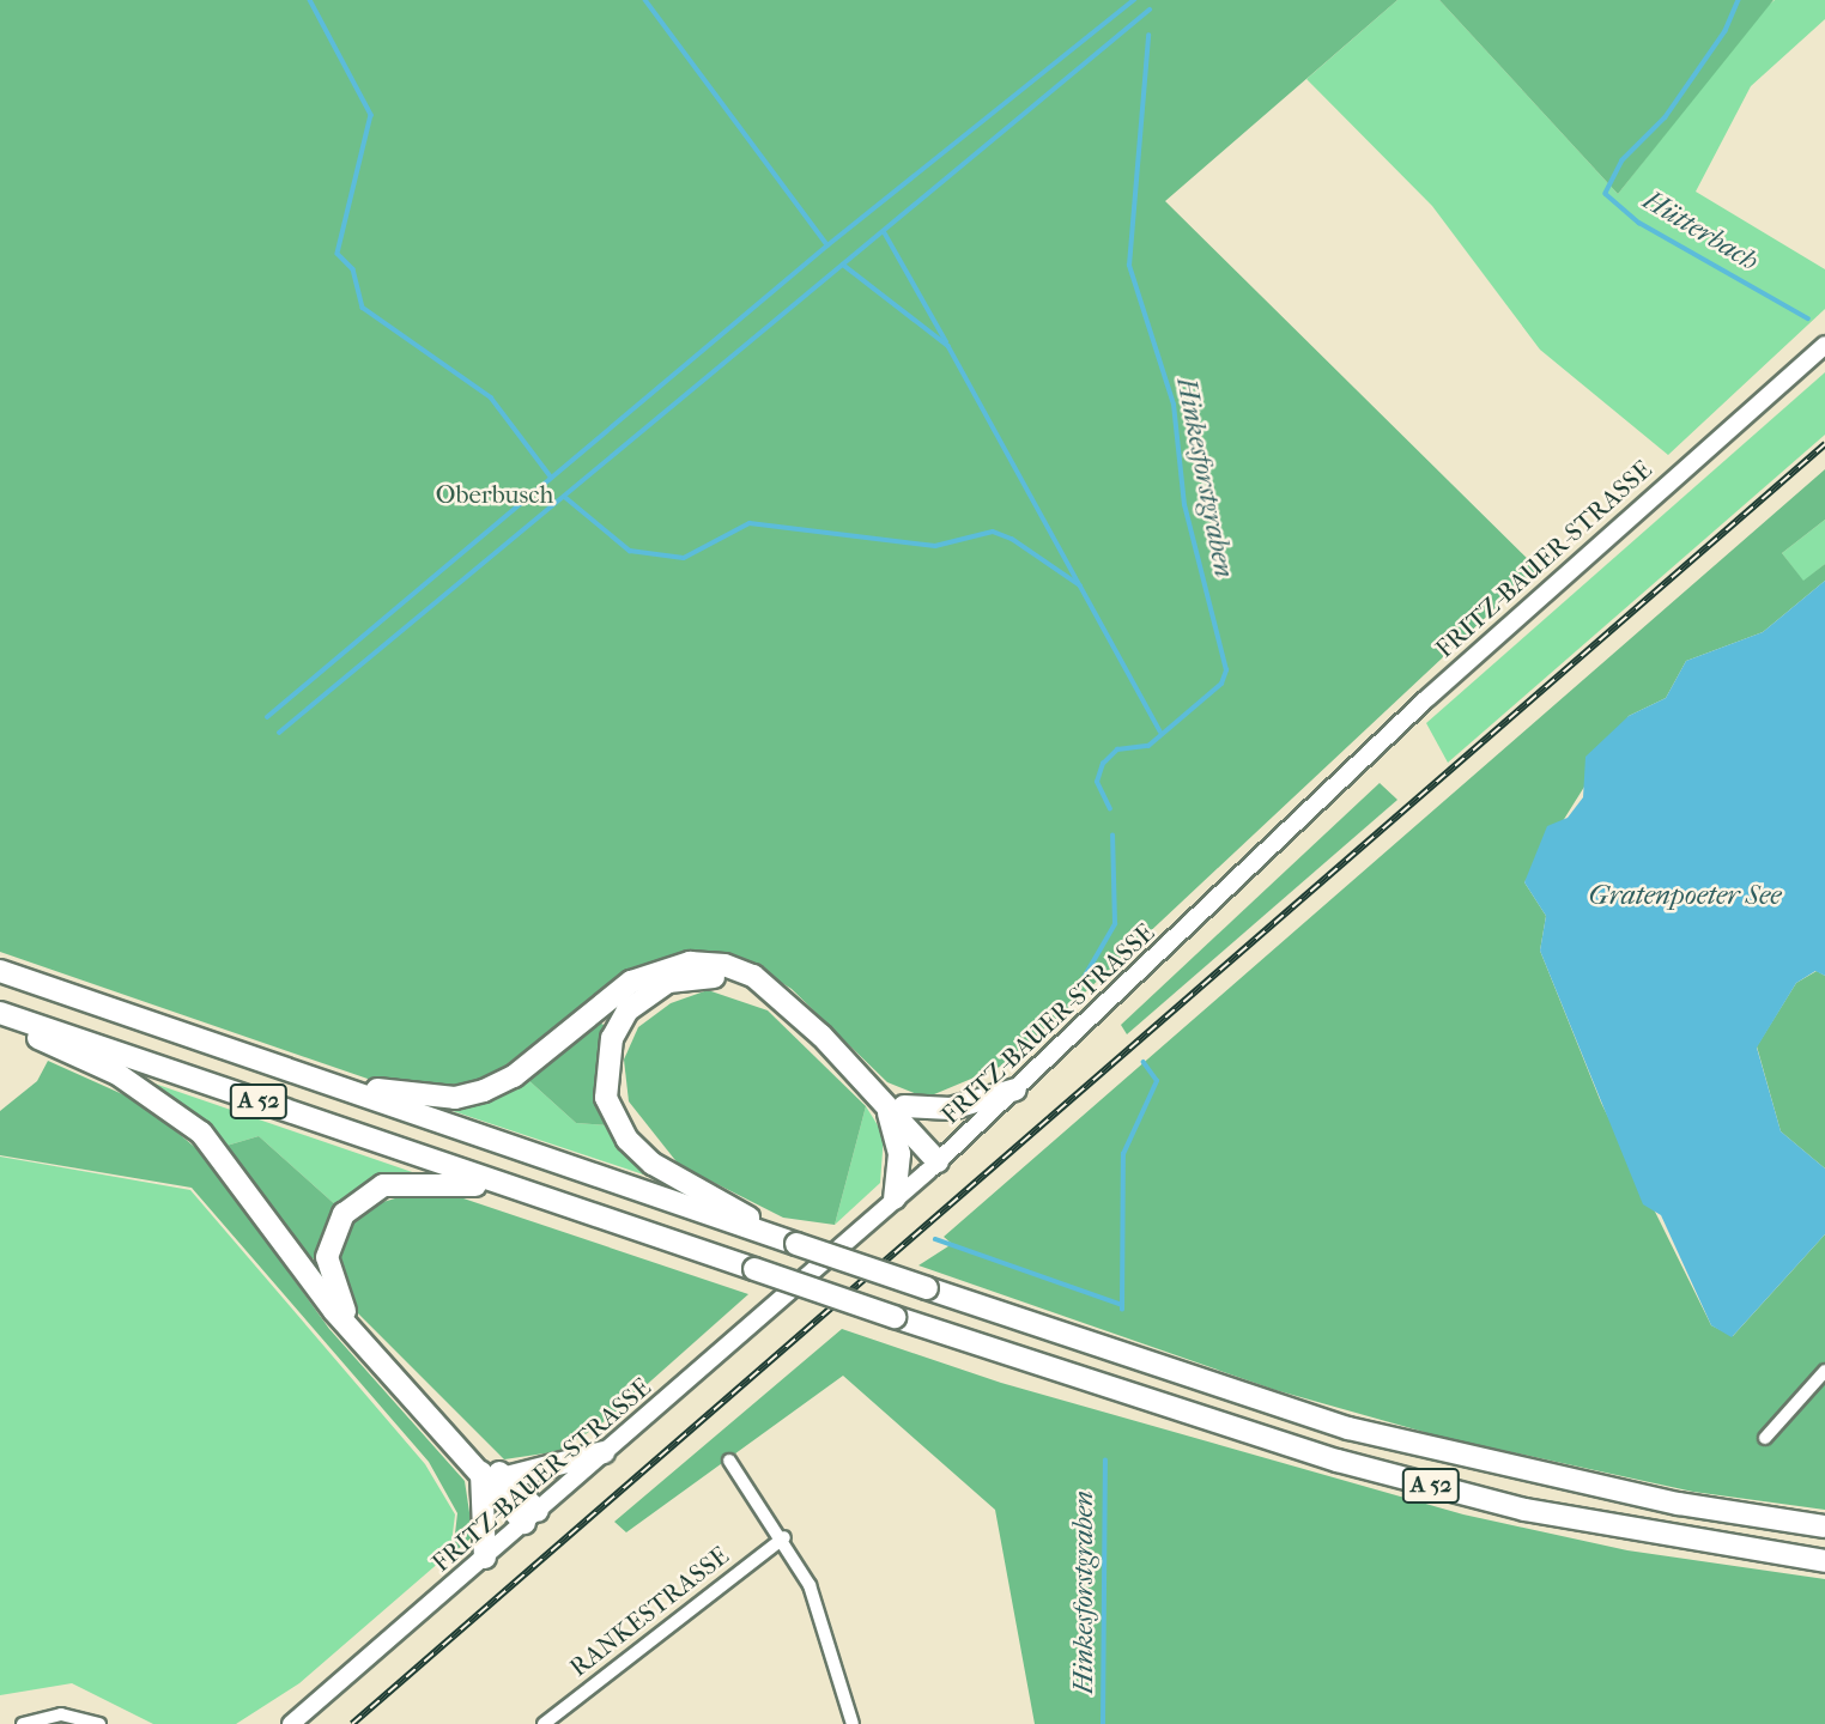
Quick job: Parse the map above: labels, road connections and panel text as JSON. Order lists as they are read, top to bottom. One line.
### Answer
{"streets":{"highway":["A 52"],"main road":["FRITZ-BAUER-STRASSE"],"street":["RANKESTRASSE"]},"water":["Hütterbach","Hinkesforstgraben","Gratenpoeter See"],"parks":["Oberbusch"]}
